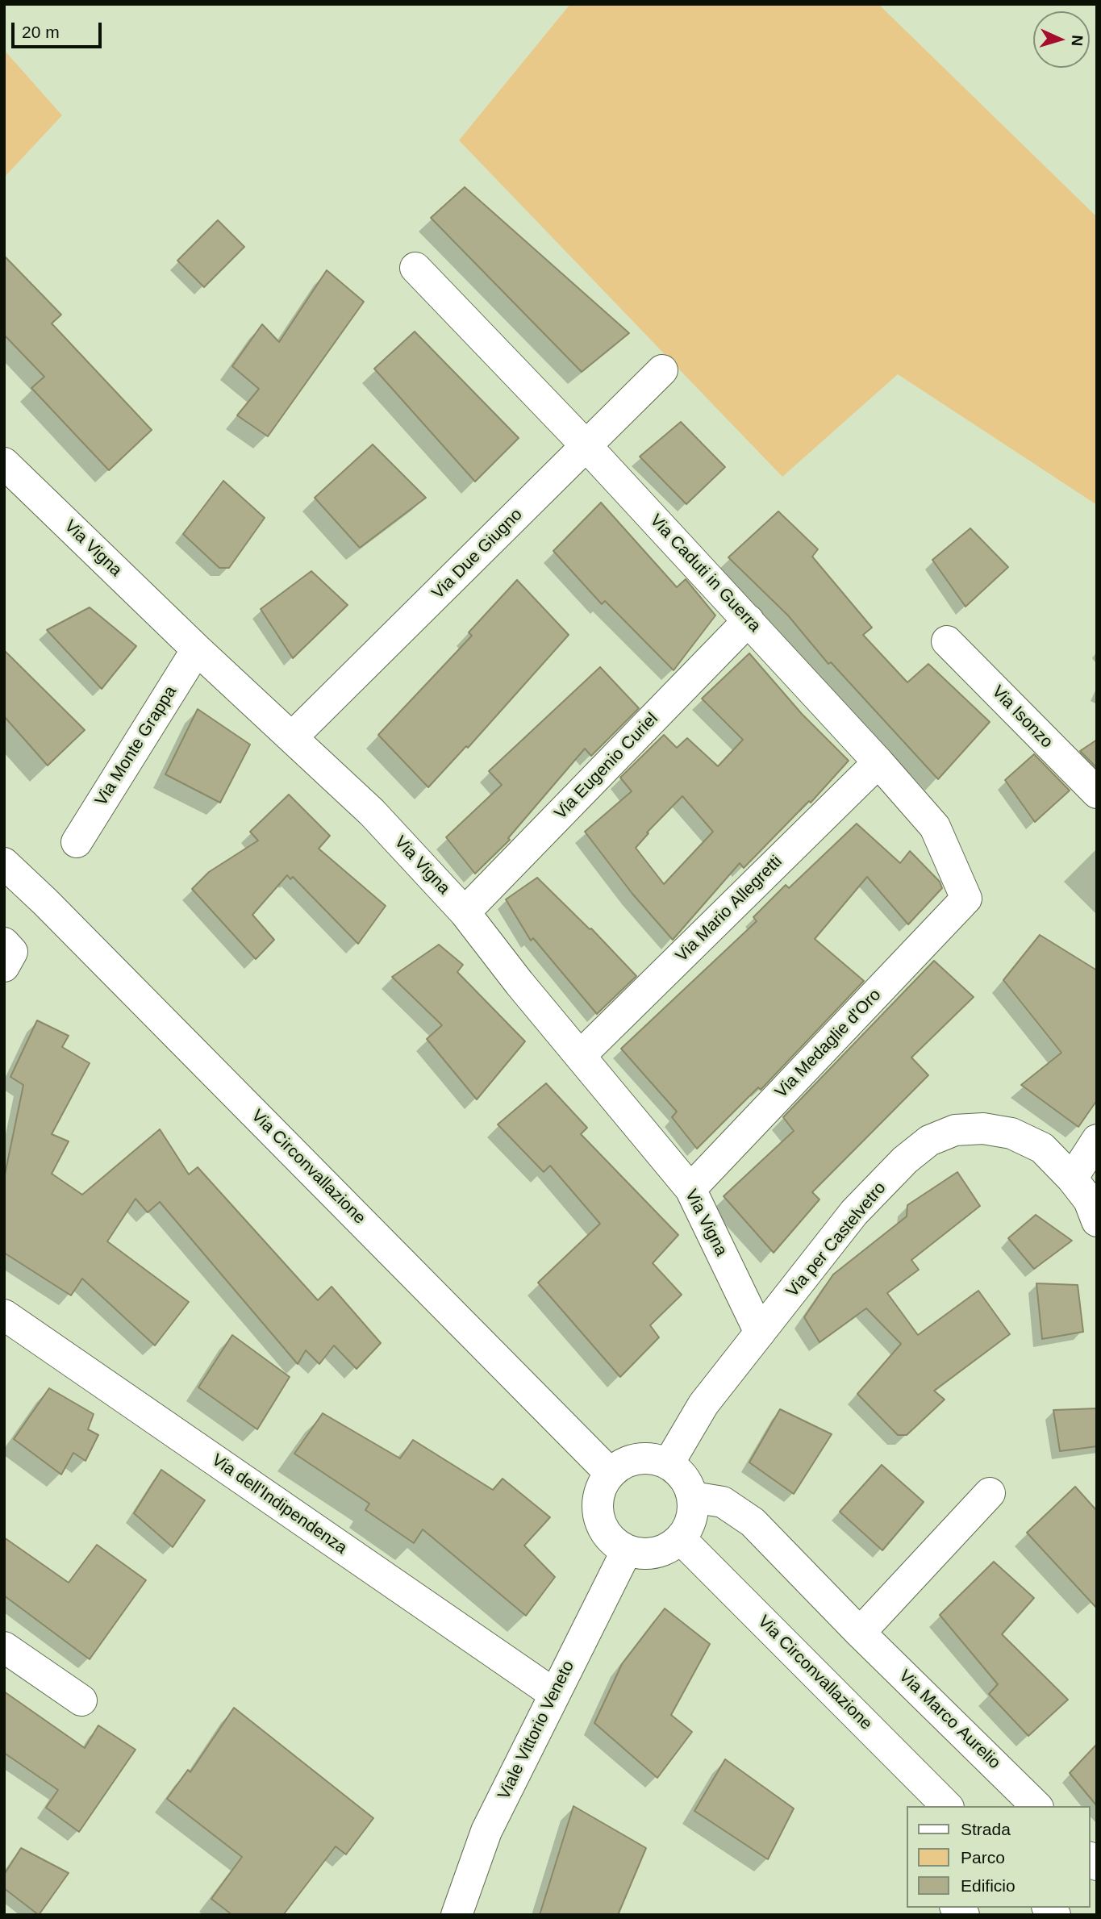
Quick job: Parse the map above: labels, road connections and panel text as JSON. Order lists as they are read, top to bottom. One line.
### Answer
{"streets":{"street":["Via Vigna","Via Due Giugno","Via Caduti in Guerra","Via Isonzo","Via Monte Grappa","Via Eugenio Curiel","Via Mario Allegretti","Via Medaglie d'Oro","Via Circonvallazione","Via per Castelvetro","Via dell'Indipendenza","Via Marco Aurelio","Viale Vittorio Veneto"]},"crossings":[["Via Vigna","Via Due Giugno"],["Via Vigna","Via Monte Grappa"],["Via Vigna","Via Eugenio Curiel"],["Via Vigna","Via Mario Allegretti"],["Via Vigna","Via Medaglie d'Oro"],["Via Vigna","Via per Castelvetro"],["Via Due Giugno","Via Caduti in Guerra"],["Via Caduti in Guerra","Via Eugenio Curiel"],["Via Caduti in Guerra","Via Mario Allegretti"],["Via Caduti in Guerra","Via Medaglie d'Oro"],["Via Circonvallazione","Via per Castelvetro"],["Via Circonvallazione","Via Marco Aurelio"],["Via Circonvallazione","Viale Vittorio Veneto"],["Via per Castelvetro","Via Marco Aurelio"],["Via per Castelvetro","Viale Vittorio Veneto"],["Via dell'Indipendenza","Viale Vittorio Veneto"],["Via Marco Aurelio","Viale Vittorio Veneto"]],"legend":["Strada","Parco","Edificio"],"scale_bar":"20 m","north":"right"}
